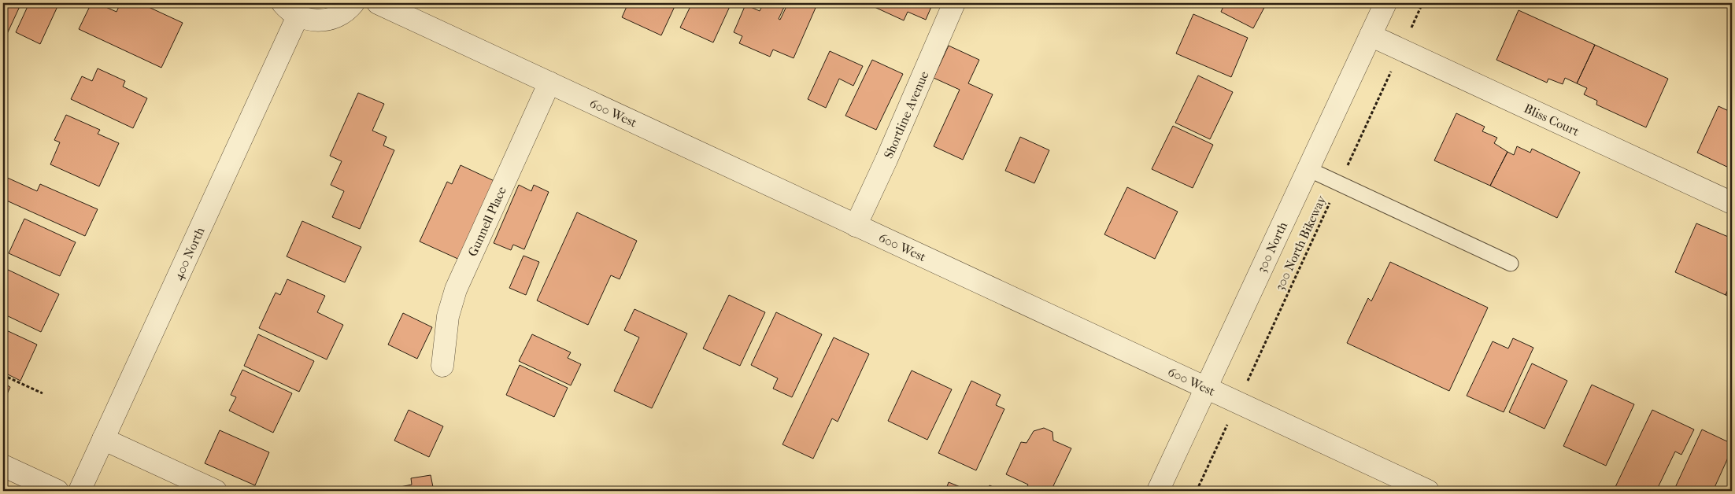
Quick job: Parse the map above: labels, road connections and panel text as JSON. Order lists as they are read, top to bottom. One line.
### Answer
{"streets":{"street":["600 West","Shortline Avenue","Bliss Court","Gunnell Place","300 North","400 North"],"path":["300 North Bikeway"]},"crossings":[["600 West","Shortline Avenue"],["600 West","Gunnell Place"],["600 West","300 North Bikeway"],["600 West","300 North"],["Bliss Court","300 North Bikeway"],["Bliss Court","300 North"]]}
